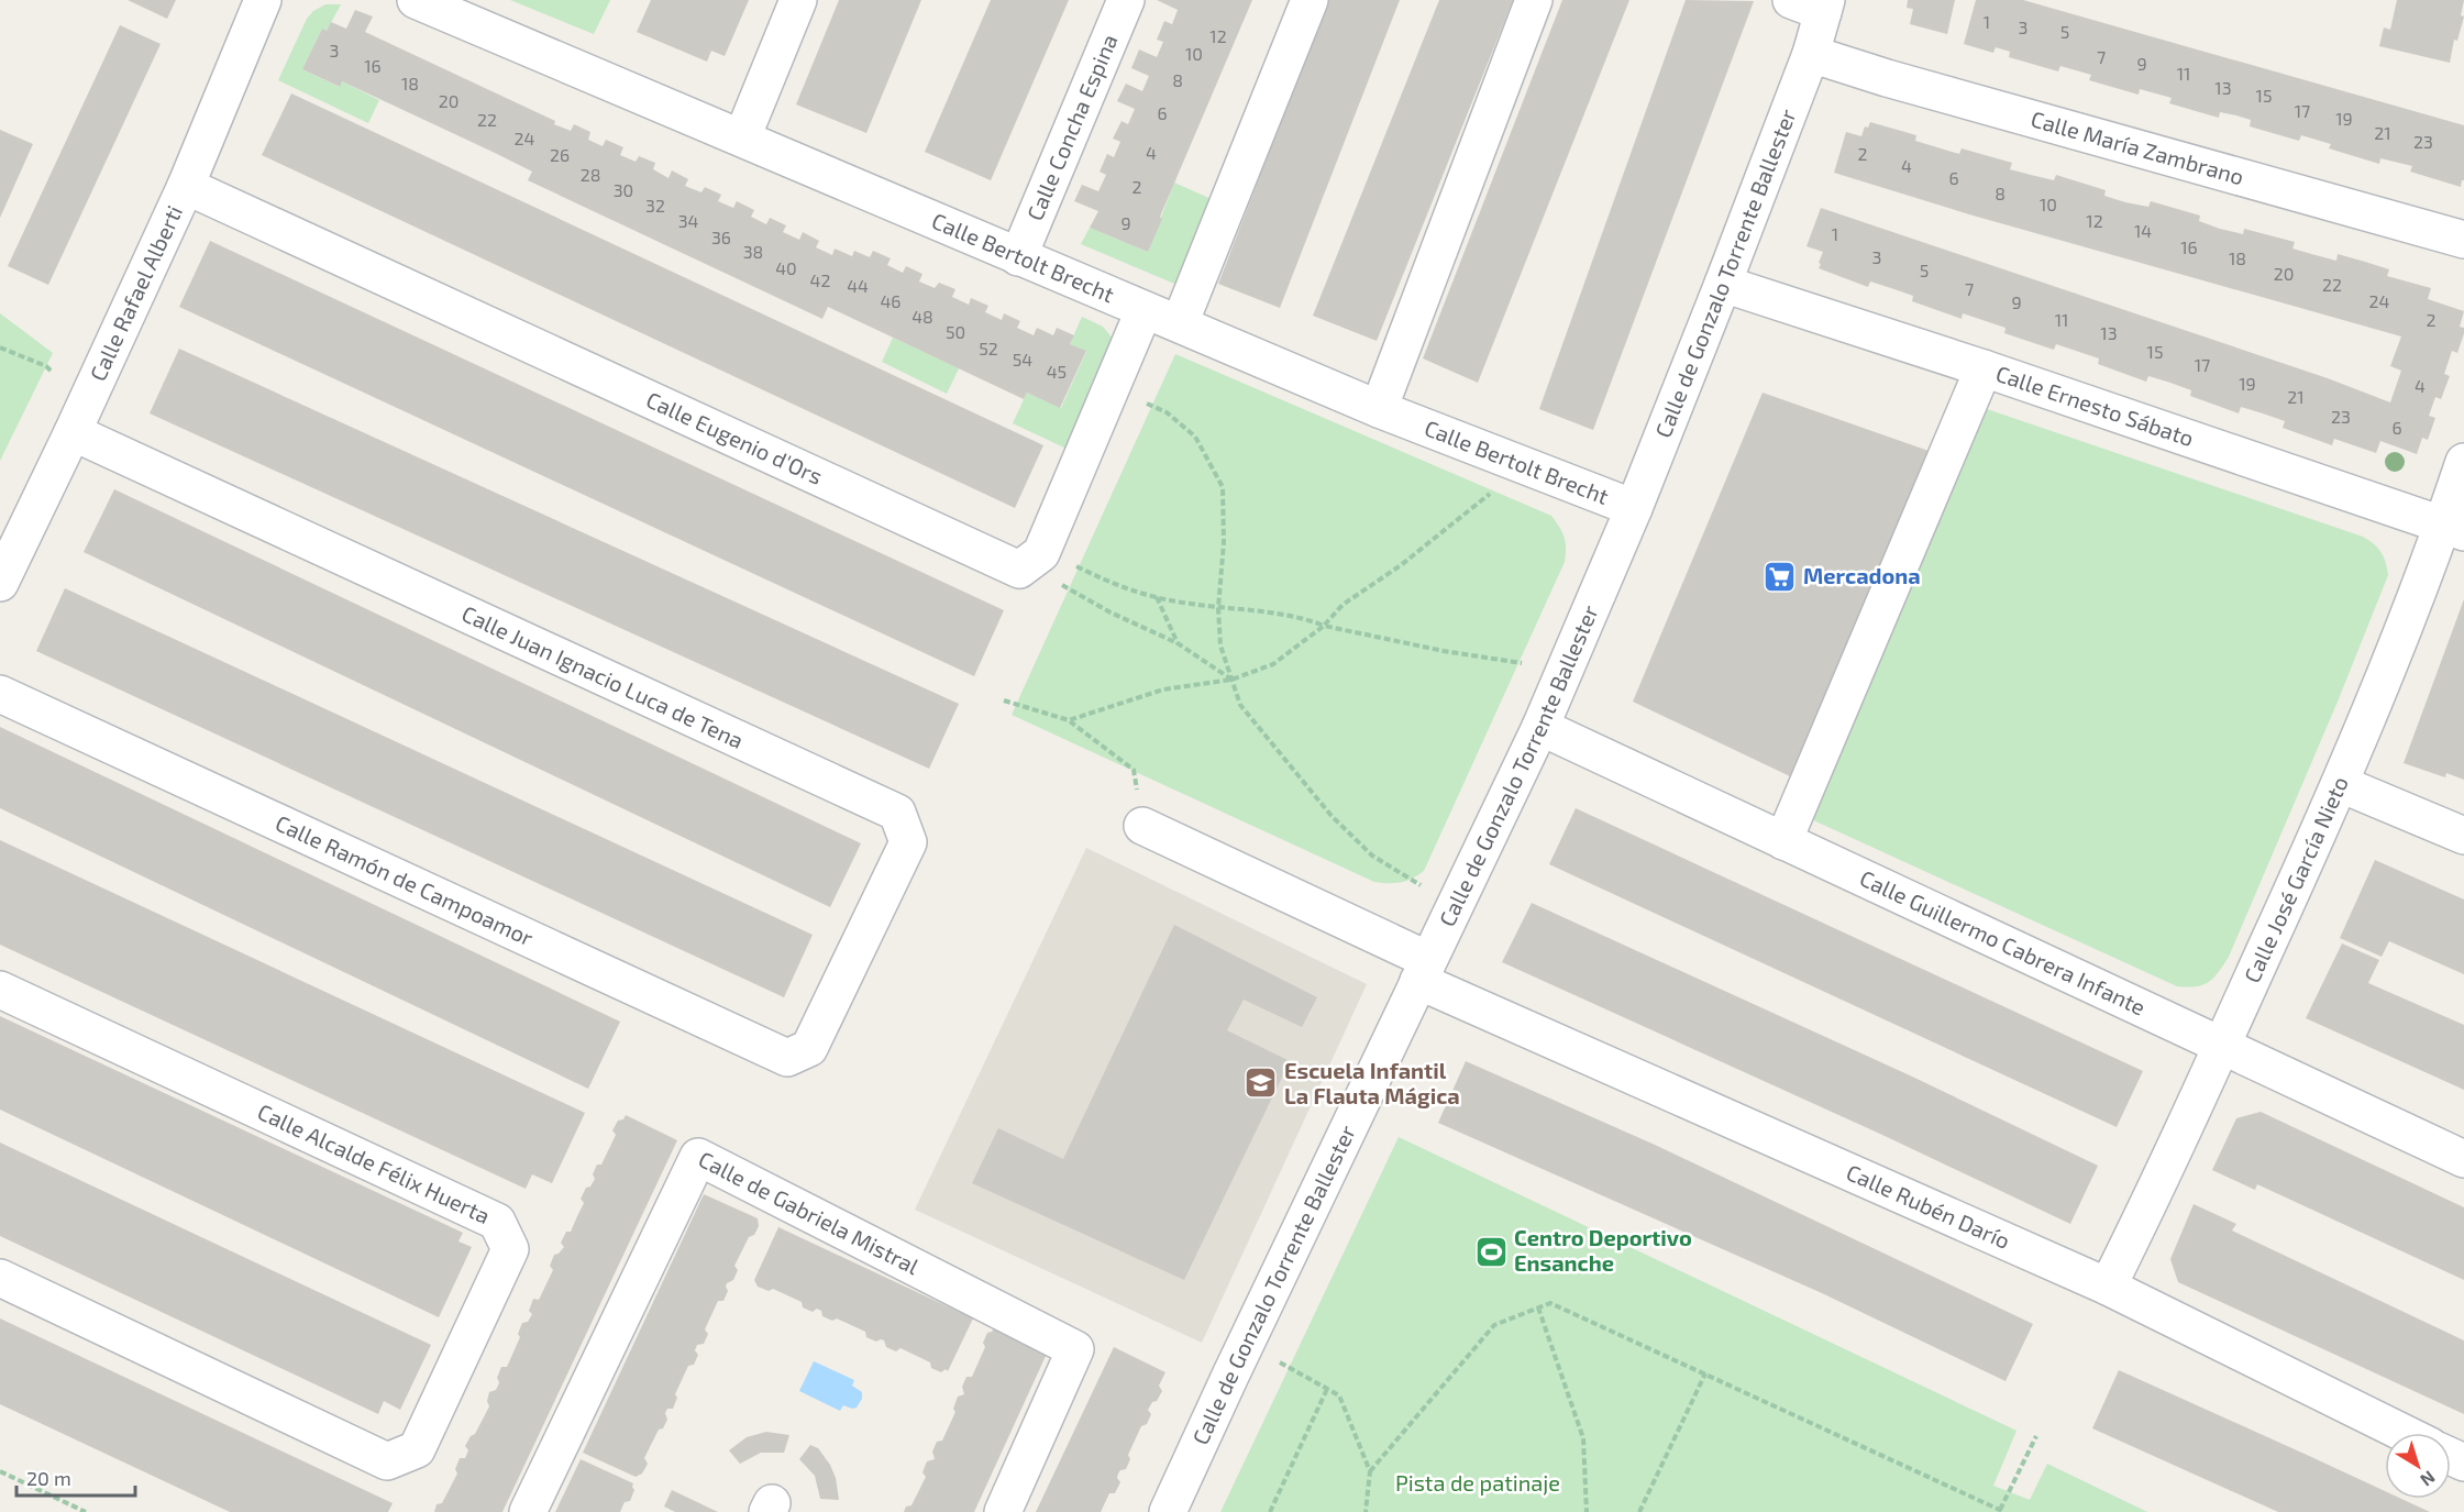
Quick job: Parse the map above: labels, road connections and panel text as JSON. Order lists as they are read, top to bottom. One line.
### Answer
{"streets":{"street":["Calle Concha Espina","Calle María Zambrano","Calle Bertolt Brecht","Calle de Gonzalo Torrente Ballester","Calle Rafael Alberti","Calle Ernesto Sábato","Calle Eugenio d'Ors","Calle Juan Ignacio Luca de Tena","Calle José García Nieto","Calle Ramón de Campoamor","Calle Guillermo Cabrera Infante","Calle Alcalde Félix Huerta","Calle Rubén Darío","Calle de Gabriela Mistral"]},"crossings":[["Calle Concha Espina","Calle Bertolt Brecht"],["Calle María Zambrano","Calle de Gonzalo Torrente Ballester"],["Calle Bertolt Brecht","Calle de Gonzalo Torrente Ballester"],["Calle Bertolt Brecht","Calle Eugenio d'Ors"],["Calle de Gonzalo Torrente Ballester","Calle Ernesto Sábato"],["Calle de Gonzalo Torrente Ballester","Calle Guillermo Cabrera Infante"],["Calle de Gonzalo Torrente Ballester","Calle Rubén Darío"],["Calle Rafael Alberti","Calle Eugenio d'Ors"],["Calle Rafael Alberti","Calle Juan Ignacio Luca de Tena"],["Calle Ernesto Sábato","Calle José García Nieto"],["Calle Juan Ignacio Luca de Tena","Calle Ramón de Campoamor"],["Calle José García Nieto","Calle Guillermo Cabrera Infante"],["Calle José García Nieto","Calle Rubén Darío"]],"parks":["Pista de patinaje"],"places":{"supermarket":["Mercadona"],"school or university":["Escuela Infantil La Flauta Mágica"],"sports":["Centro Deportivo Ensanche"]},"house_numbers":["1","3","5","12","3","10","7","9","16","11","8","18","13","15","20","17","6","19","22","21","24","23","4","2","26","4","28","6","2","30","8","10","32","34","12","9","14","1","36","16","38","3","18","40","5","20","42","22","44","7","46","24","9","48","11","2","50","13","52","15","54","17","45","19","4","21","23","6"],"scale_bar":"20 m","north":"bottom right"}
